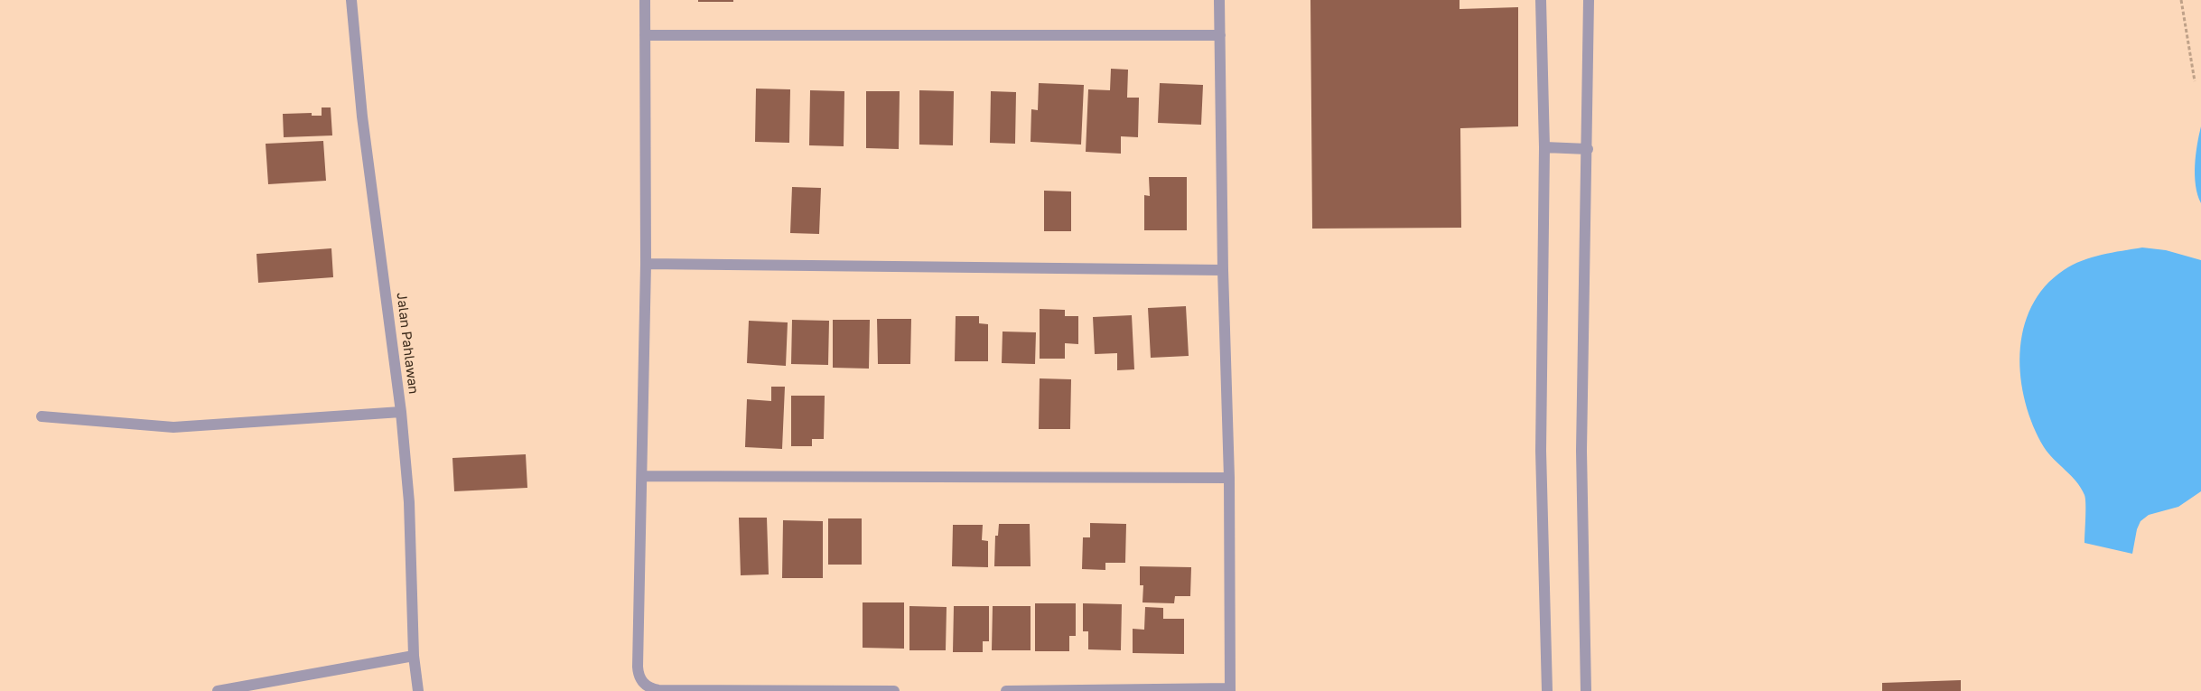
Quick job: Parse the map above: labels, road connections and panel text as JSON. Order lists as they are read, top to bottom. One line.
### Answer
{"streets":{"street":["Jalan Pahlawan"]}}
